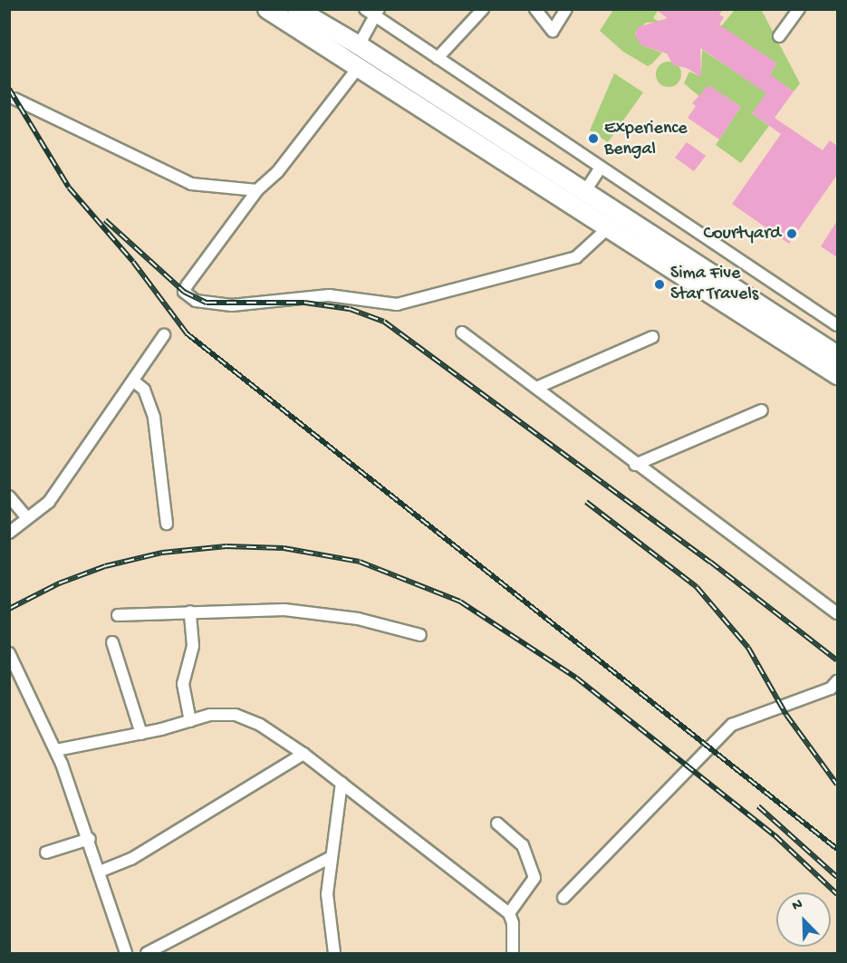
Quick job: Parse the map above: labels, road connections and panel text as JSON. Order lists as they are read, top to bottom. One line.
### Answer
{"places":["Experience Bengal","Courtyard","Sima Five Star Travels"],"north":"top left"}
